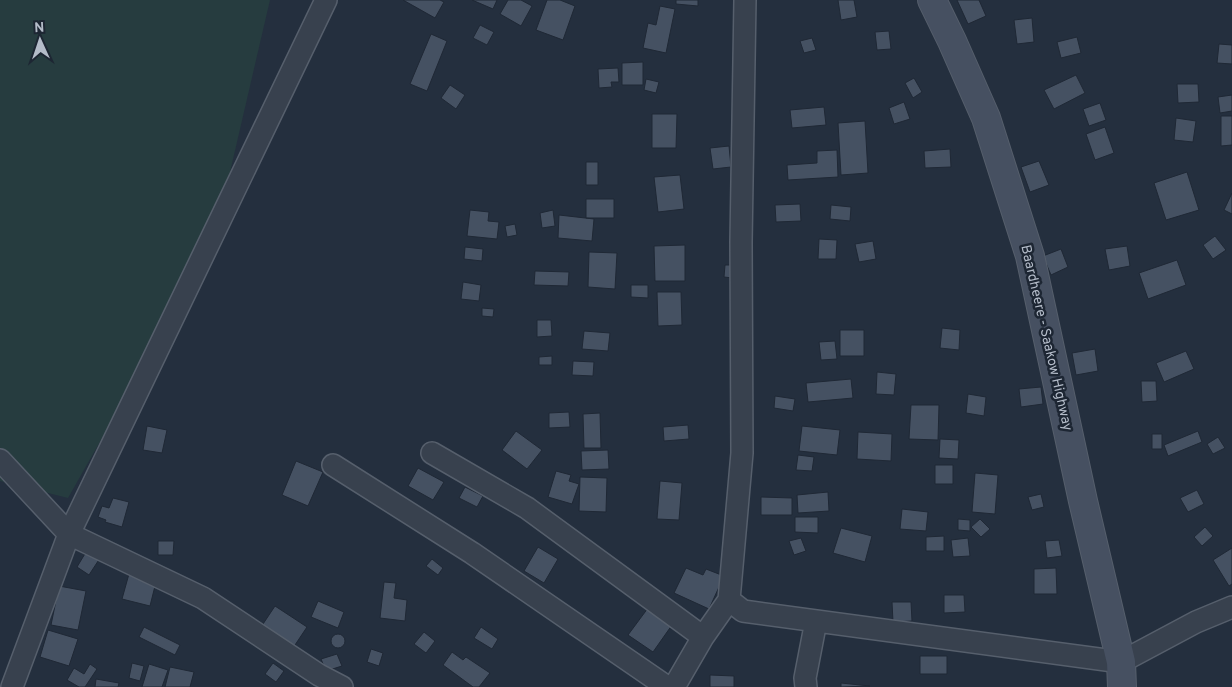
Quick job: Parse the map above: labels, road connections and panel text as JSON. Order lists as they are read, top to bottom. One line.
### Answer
{"streets":{"main road":["Baardheere - Saakow Highway"]},"north":"top"}
